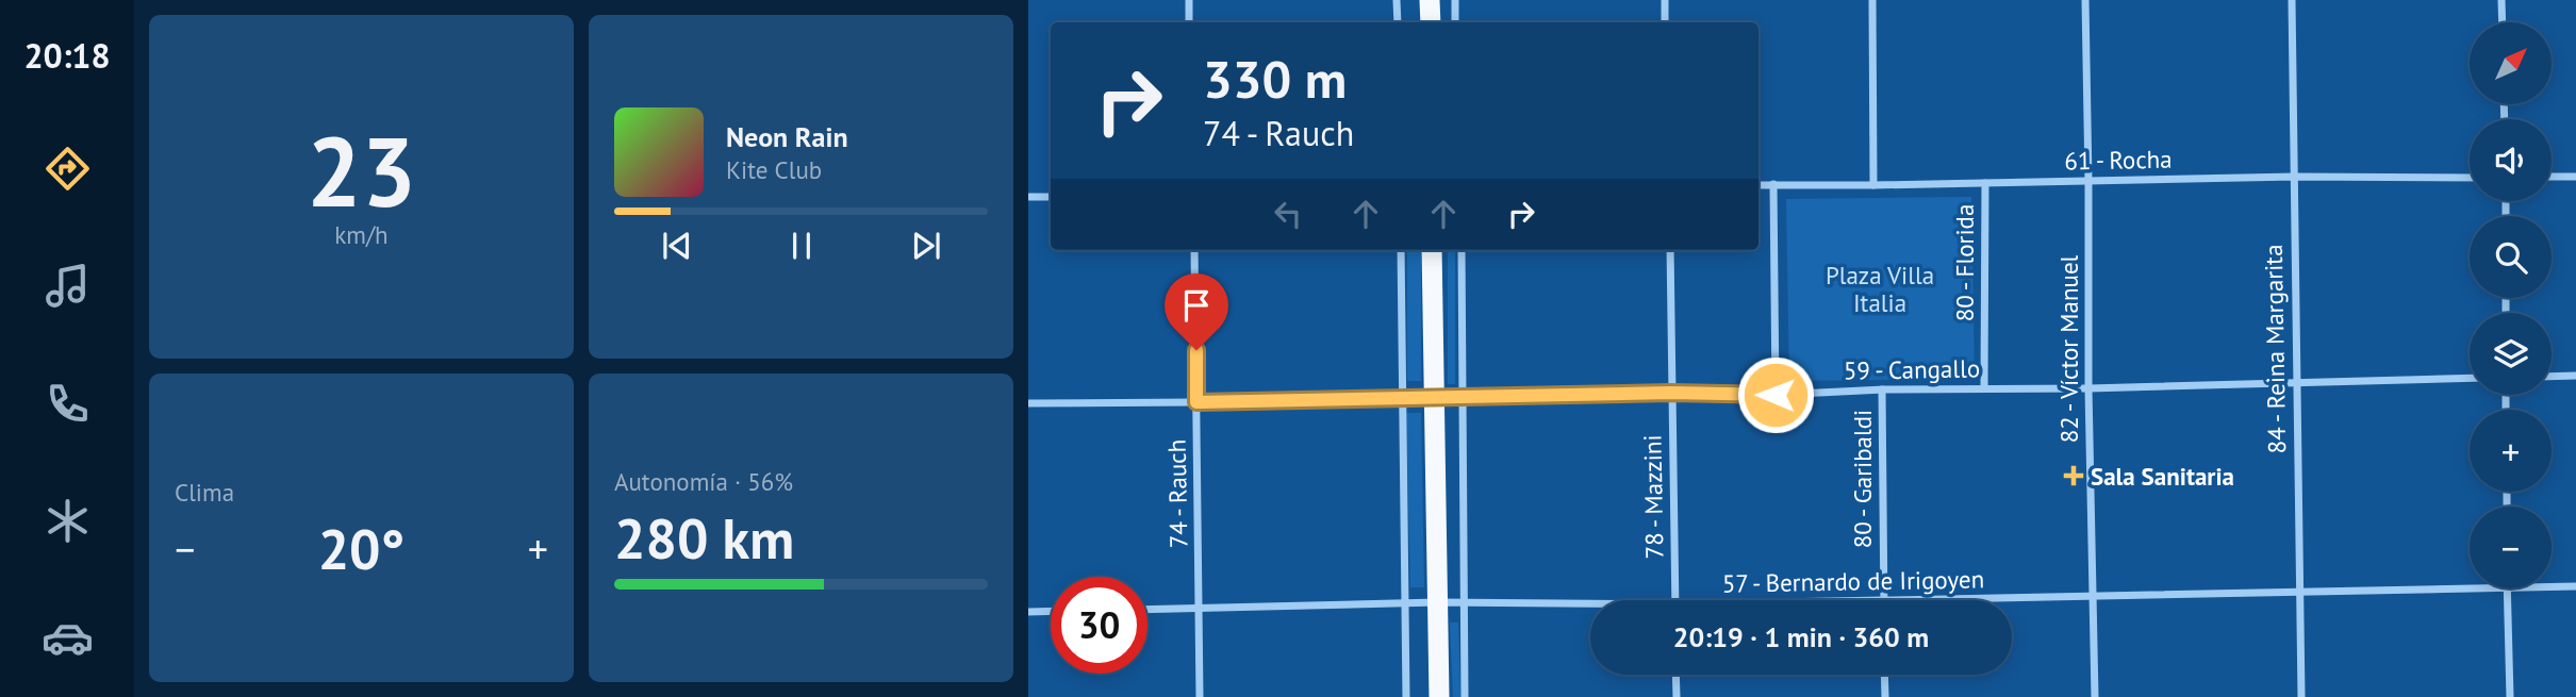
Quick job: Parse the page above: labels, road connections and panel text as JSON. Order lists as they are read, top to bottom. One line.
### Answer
{"streets":{"street":["61 - Rocha","80 - Florida","82 - Víctor Manuel","84 - Reina Margarita","59 - Cangallo","80 - Garibaldi","74 - Rauch","78 - Mazzini","57 - Bernardo de Irigoyen"]},"crossings":[["61 - Rocha","80 - Florida"],["61 - Rocha","82 - Víctor Manuel"],["61 - Rocha","84 - Reina Margarita"],["80 - Florida","59 - Cangallo"],["82 - Víctor Manuel","59 - Cangallo"],["82 - Víctor Manuel","57 - Bernardo de Irigoyen"],["84 - Reina Margarita","59 - Cangallo"],["84 - Reina Margarita","57 - Bernardo de Irigoyen"],["59 - Cangallo","80 - Garibaldi"],["59 - Cangallo","74 - Rauch"],["59 - Cangallo","78 - Mazzini"],["80 - Garibaldi","57 - Bernardo de Irigoyen"],["74 - Rauch","57 - Bernardo de Irigoyen"]],"parks":["Plaza Villa Italia"],"places":{"health":["Sala Sanitaria"]},"north":"top right","page":{"tabs":"20:18","tile":[["23","km/h"],"Clima",["Autonomía · 56%","280 km"]],"map_buttons":["+","−"],"turn":["330 m","74 - Rauch"],"song":["Neon Rain","Kite Club"],"heat":["−","20°","+"],"limit":"30","trip":"20:19 · 1 min · 360 m"}}
